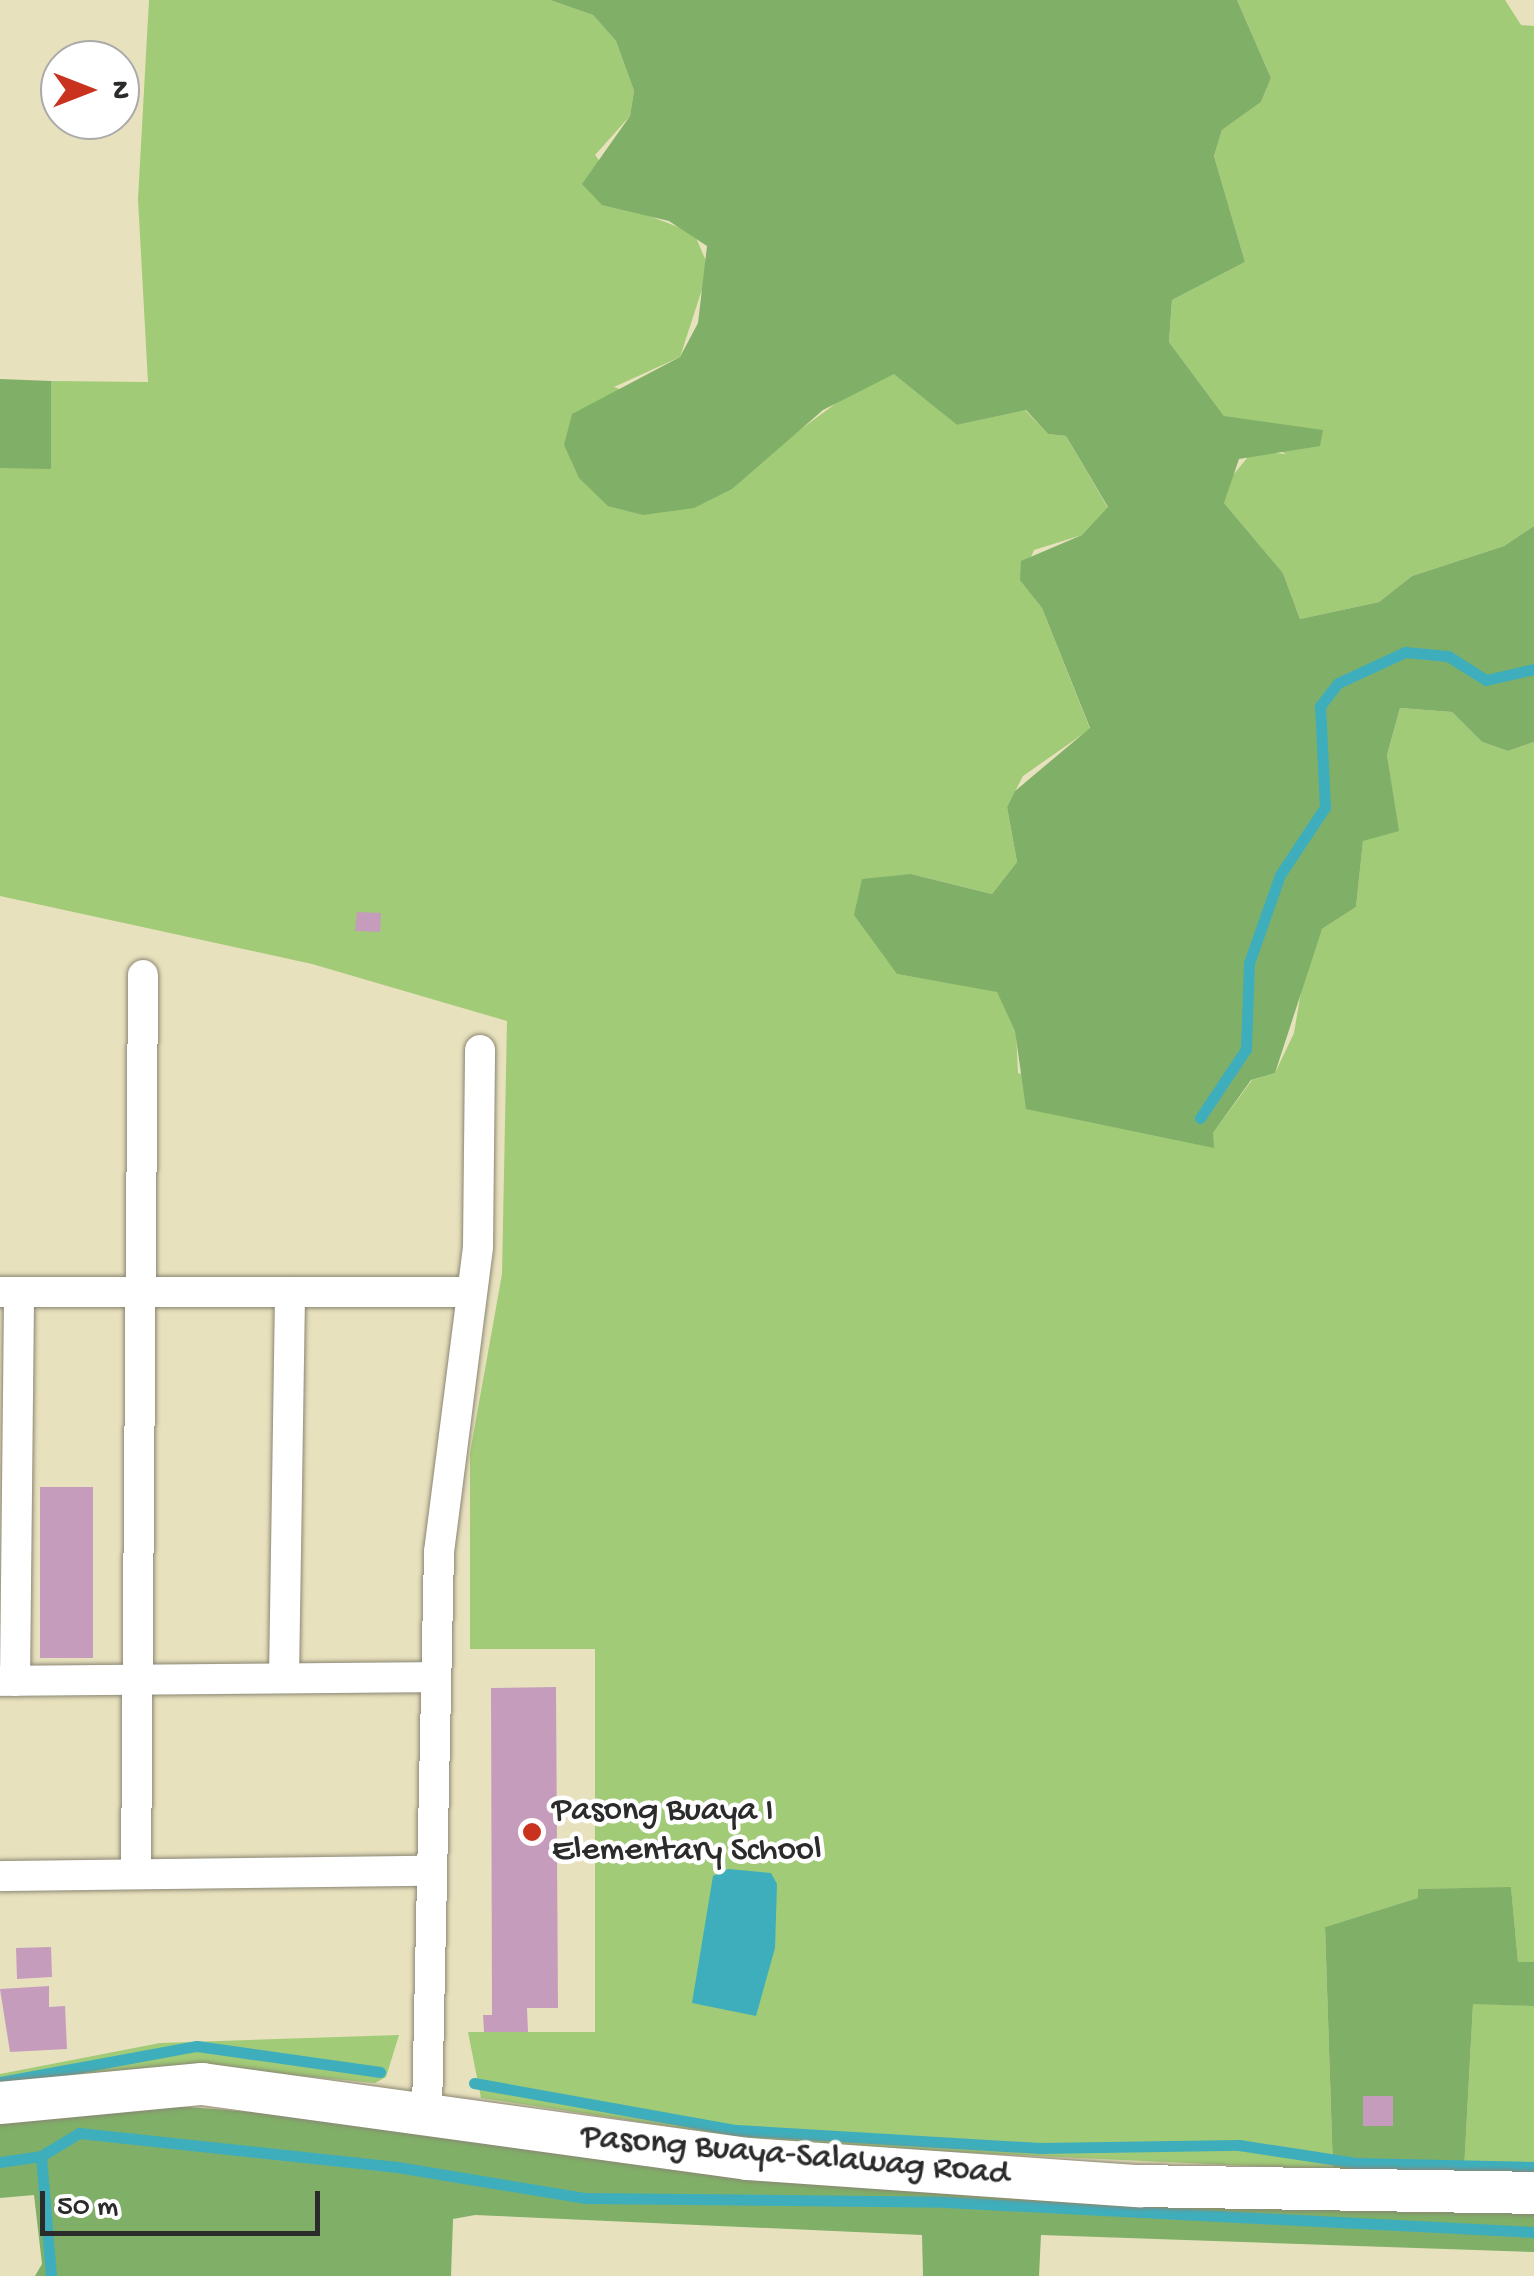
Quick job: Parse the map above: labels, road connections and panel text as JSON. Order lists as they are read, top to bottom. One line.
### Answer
{"streets":{"street":["Pasong Buaya-Salawag Road"]},"places":["Pasong Buaya I Elementary School"],"scale_bar":"50 m","north":"right"}
